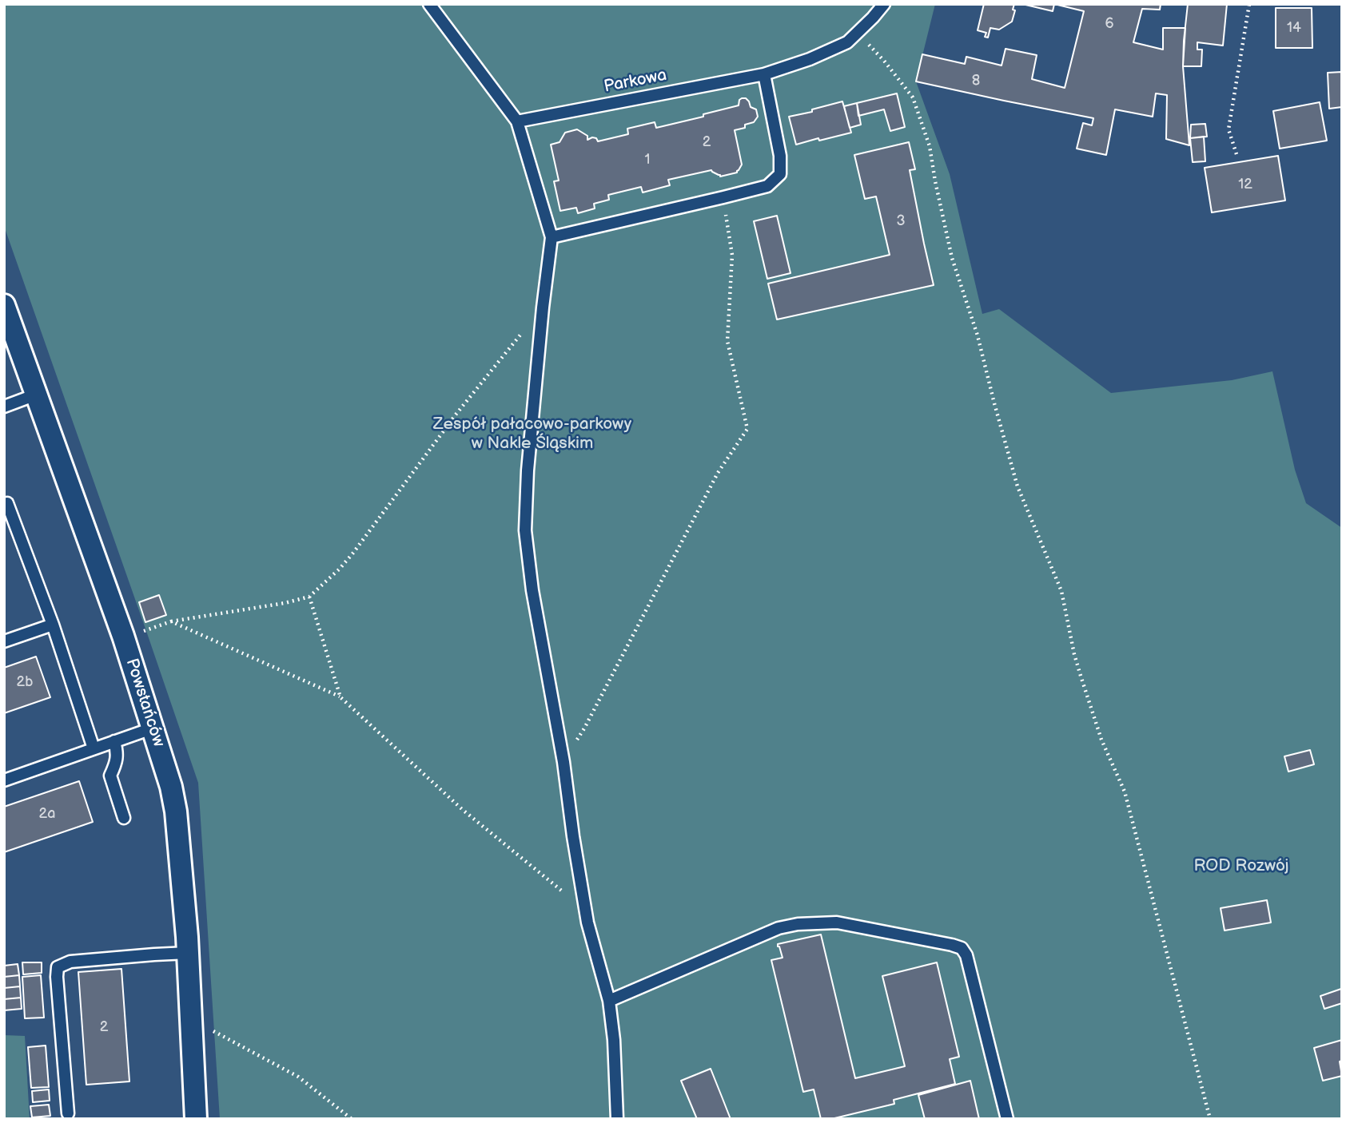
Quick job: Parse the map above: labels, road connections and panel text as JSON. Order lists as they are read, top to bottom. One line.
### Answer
{"streets":{"street":["Powstańców"],"lane":["Parkowa"]},"parks":["Zespół pałacowo-parkowy w Nakle Śląskim","ROD Rozwój"],"house_numbers":["6","14","8","2","1","12","3","2b","2a","2"]}
